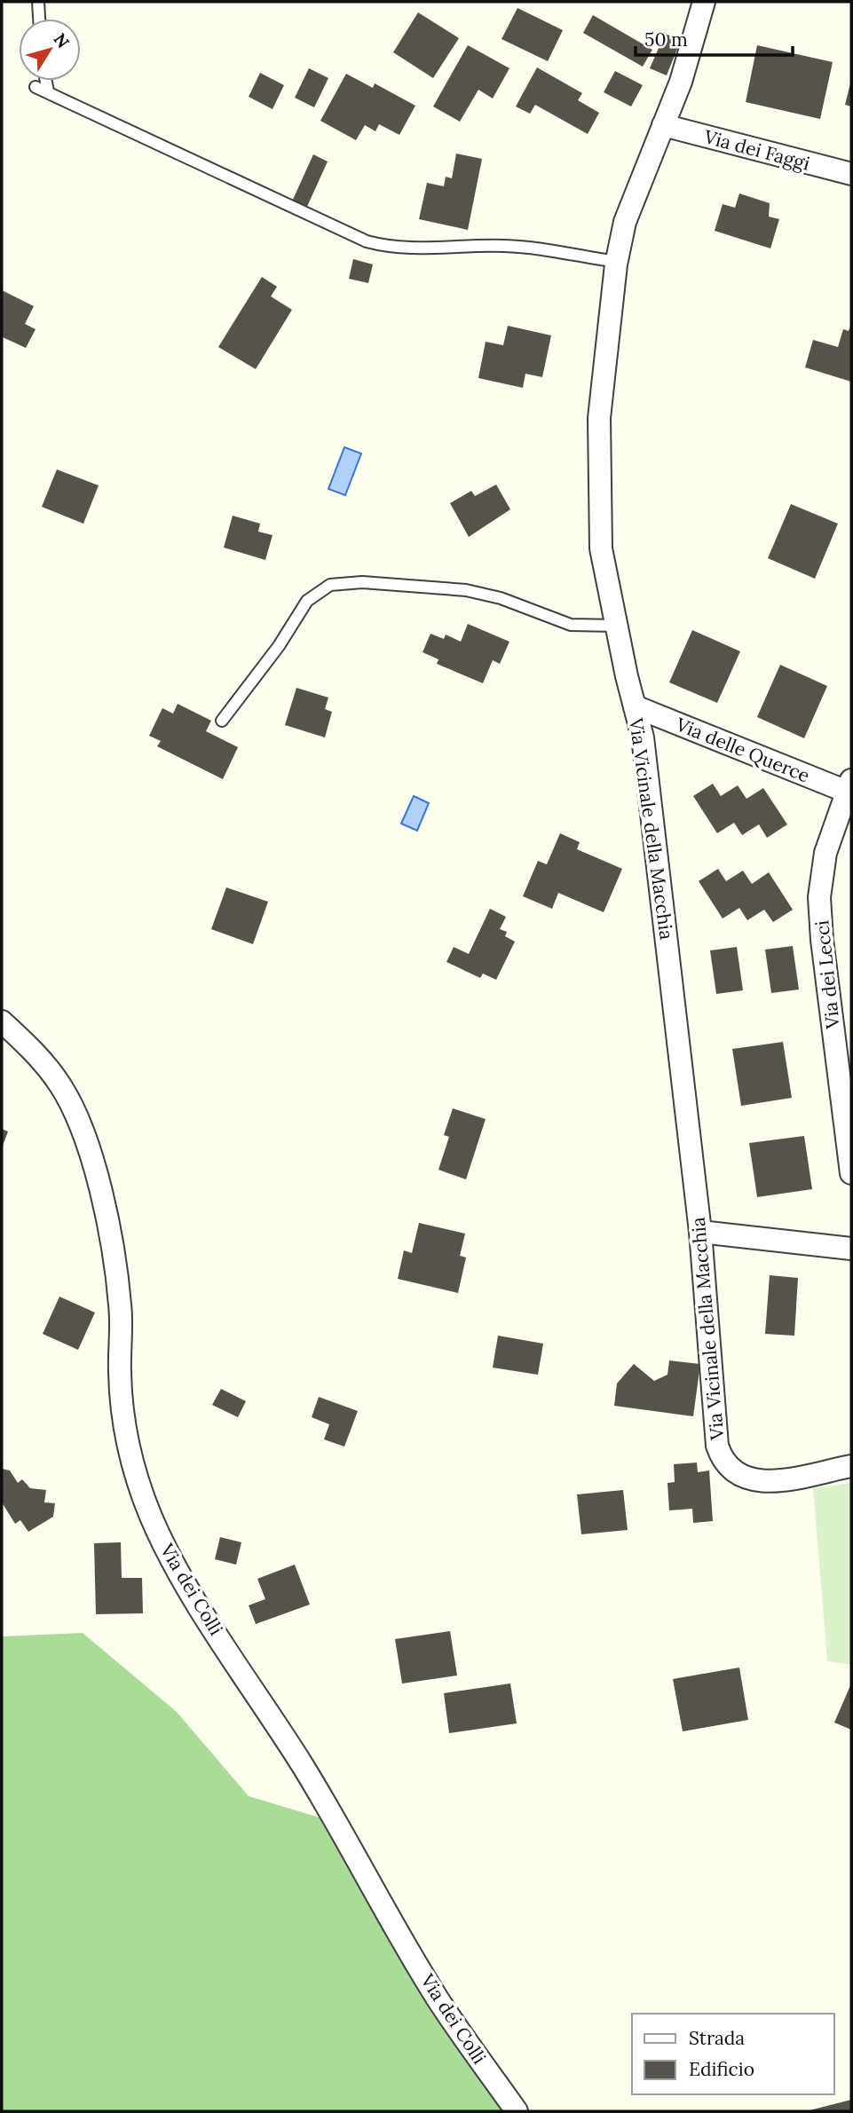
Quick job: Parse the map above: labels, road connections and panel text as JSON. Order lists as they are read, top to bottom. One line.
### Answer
{"streets":{"street":["Via dei Faggi","Via delle Querce","Via Vicinale della Macchia","Via dei Lecci","Via dei Colli"]},"crossings":[["Via dei Faggi","Via Vicinale della Macchia"],["Via delle Querce","Via Vicinale della Macchia"],["Via delle Querce","Via dei Lecci"]],"legend":["Strada","Edificio"],"scale_bar":"50 m","north":"top right"}
